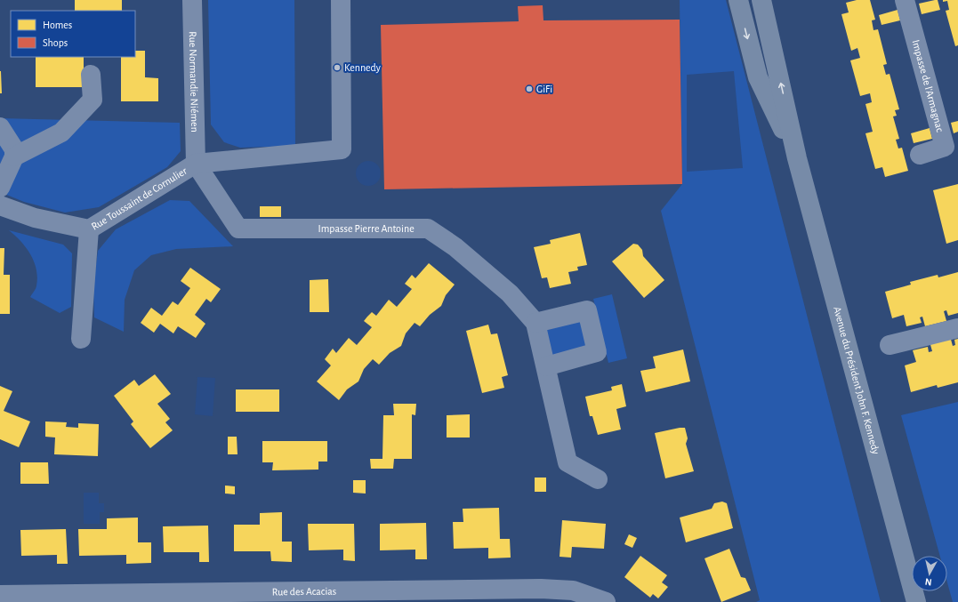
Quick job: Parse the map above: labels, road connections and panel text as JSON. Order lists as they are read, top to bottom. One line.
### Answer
{"streets":{"main road":["Avenue du Président John F. Kennedy"],"street":["Rue Normandie Niémen","Impasse de l'Armagnac","Rue Toussaint de Cornulier","Impasse Pierre Antoine","Rue des Acacias"]},"crossings":[["Rue Normandie Niémen","Rue Toussaint de Cornulier"],["Rue Normandie Niémen","Impasse Pierre Antoine"],["Rue Toussaint de Cornulier","Impasse Pierre Antoine"]],"places":["Kennedy","GiFi"],"legend":["Homes","Shops"],"north":"bottom"}
